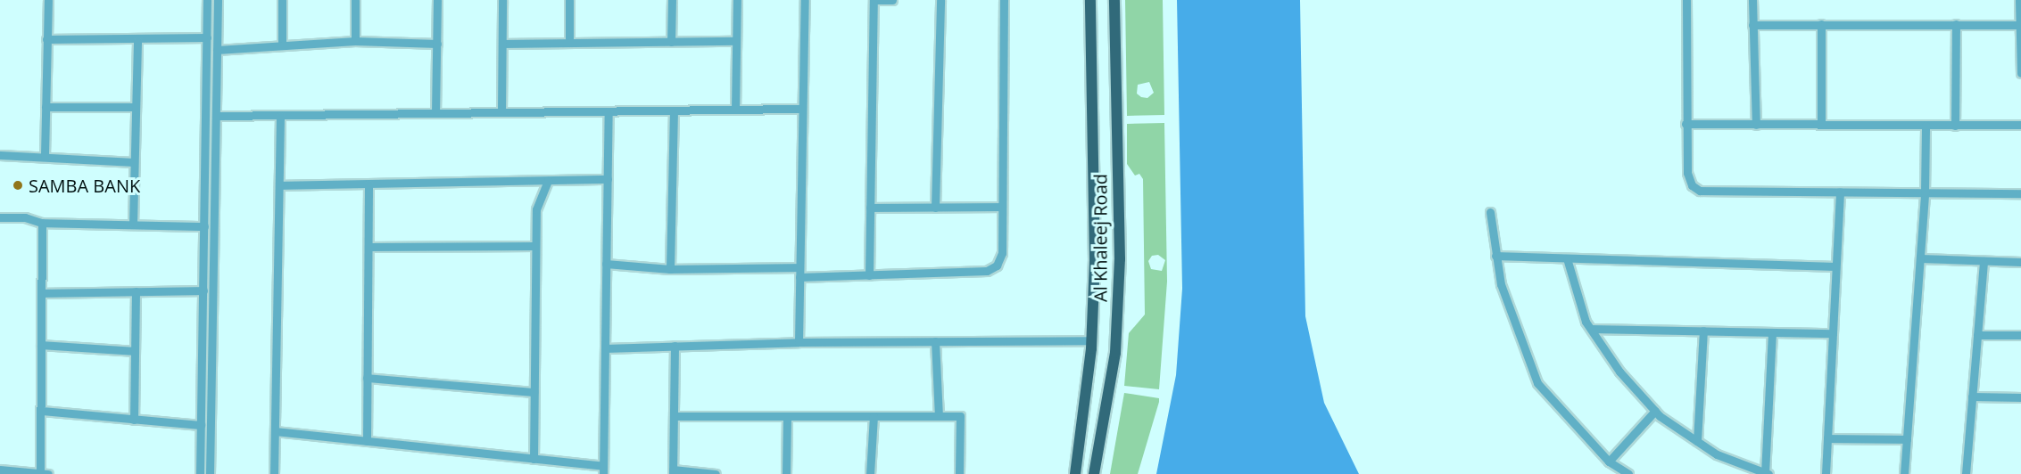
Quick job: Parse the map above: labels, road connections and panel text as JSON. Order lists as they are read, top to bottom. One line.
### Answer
{"streets":{"main road":["Al Khaleej Road"]},"places":["SAMBA BANK"]}
